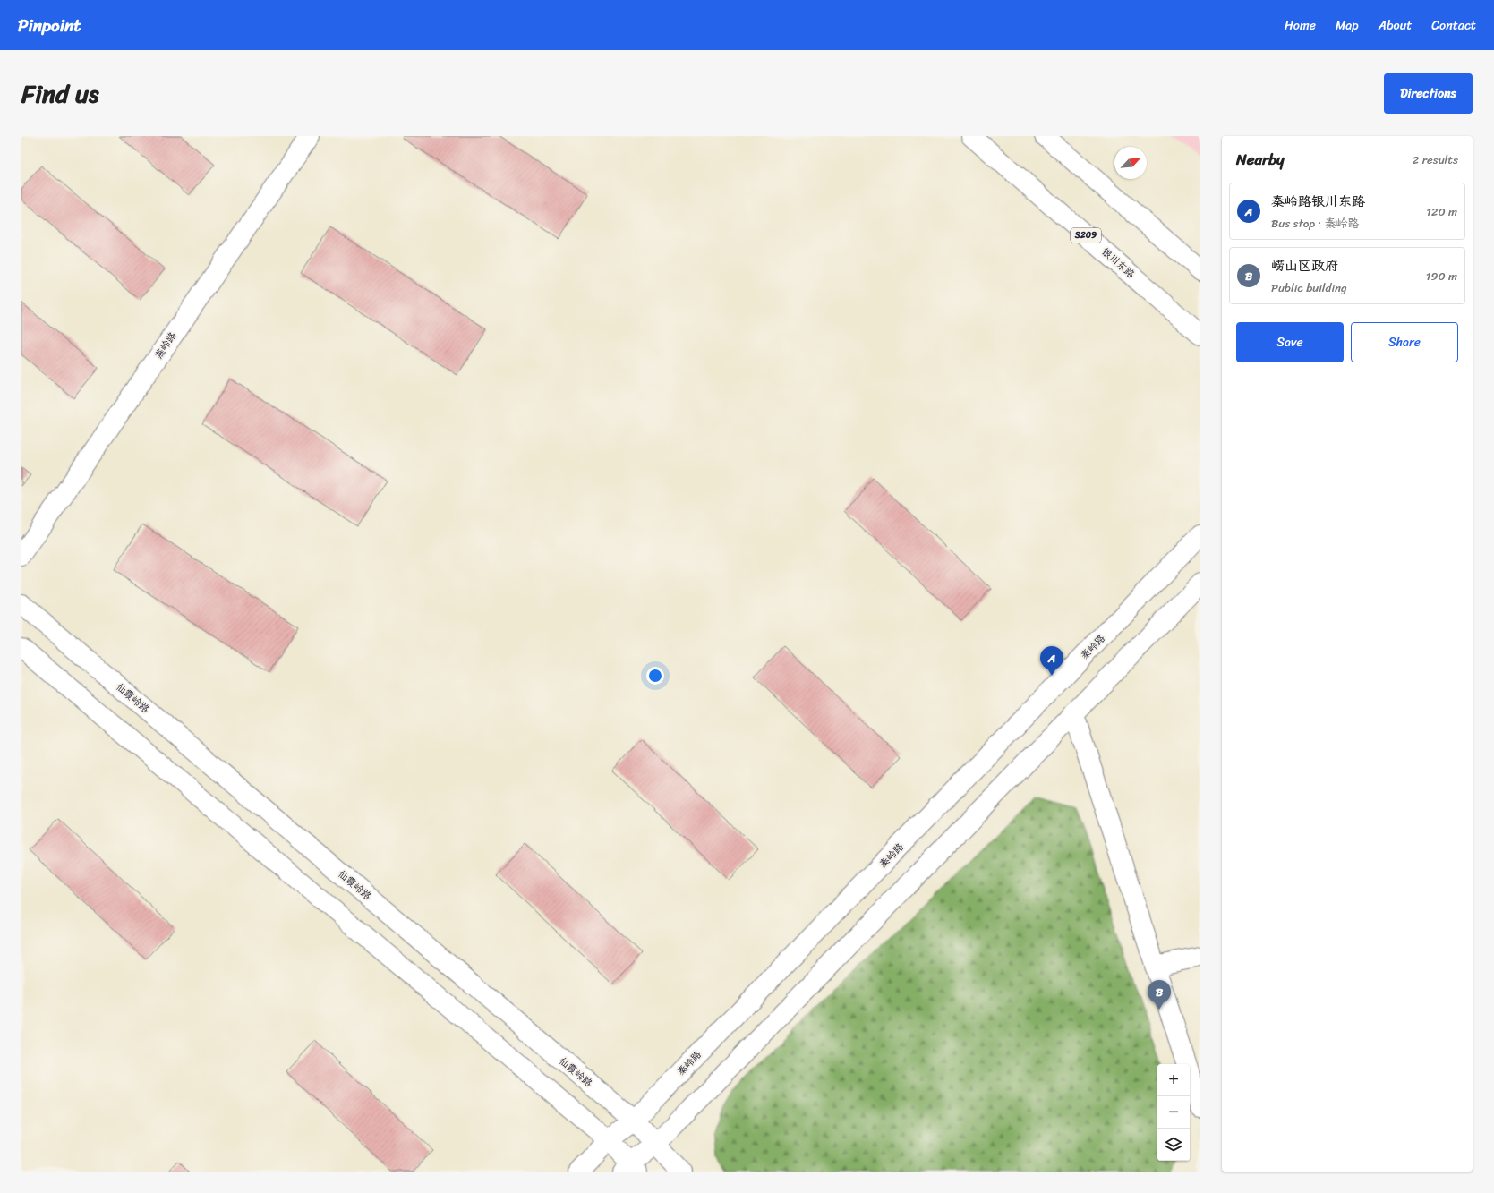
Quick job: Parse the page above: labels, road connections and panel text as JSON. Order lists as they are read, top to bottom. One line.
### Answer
{"streets":{"main road":["S209","银川东路","燕岭路","秦岭路","仙霞岭路"]},"crossings":[["秦岭路","仙霞岭路"]],"north":"top right","page":{"header":"Pinpoint","nav":["Home","Map","About","Contact"],"title":"Find us","buttons":["Directions",["Save","Share"]],"heading":["Nearby","2 results"],"list":[{"mark":"A","name":"秦岭路银川东路","note":"Bus stop · 秦岭路","value":"120 m"},{"mark":"B","name":"崂山区政府","note":"Public building","value":"190 m"}],"pins":["A","B"],"map_buttons":["+","−"]}}
